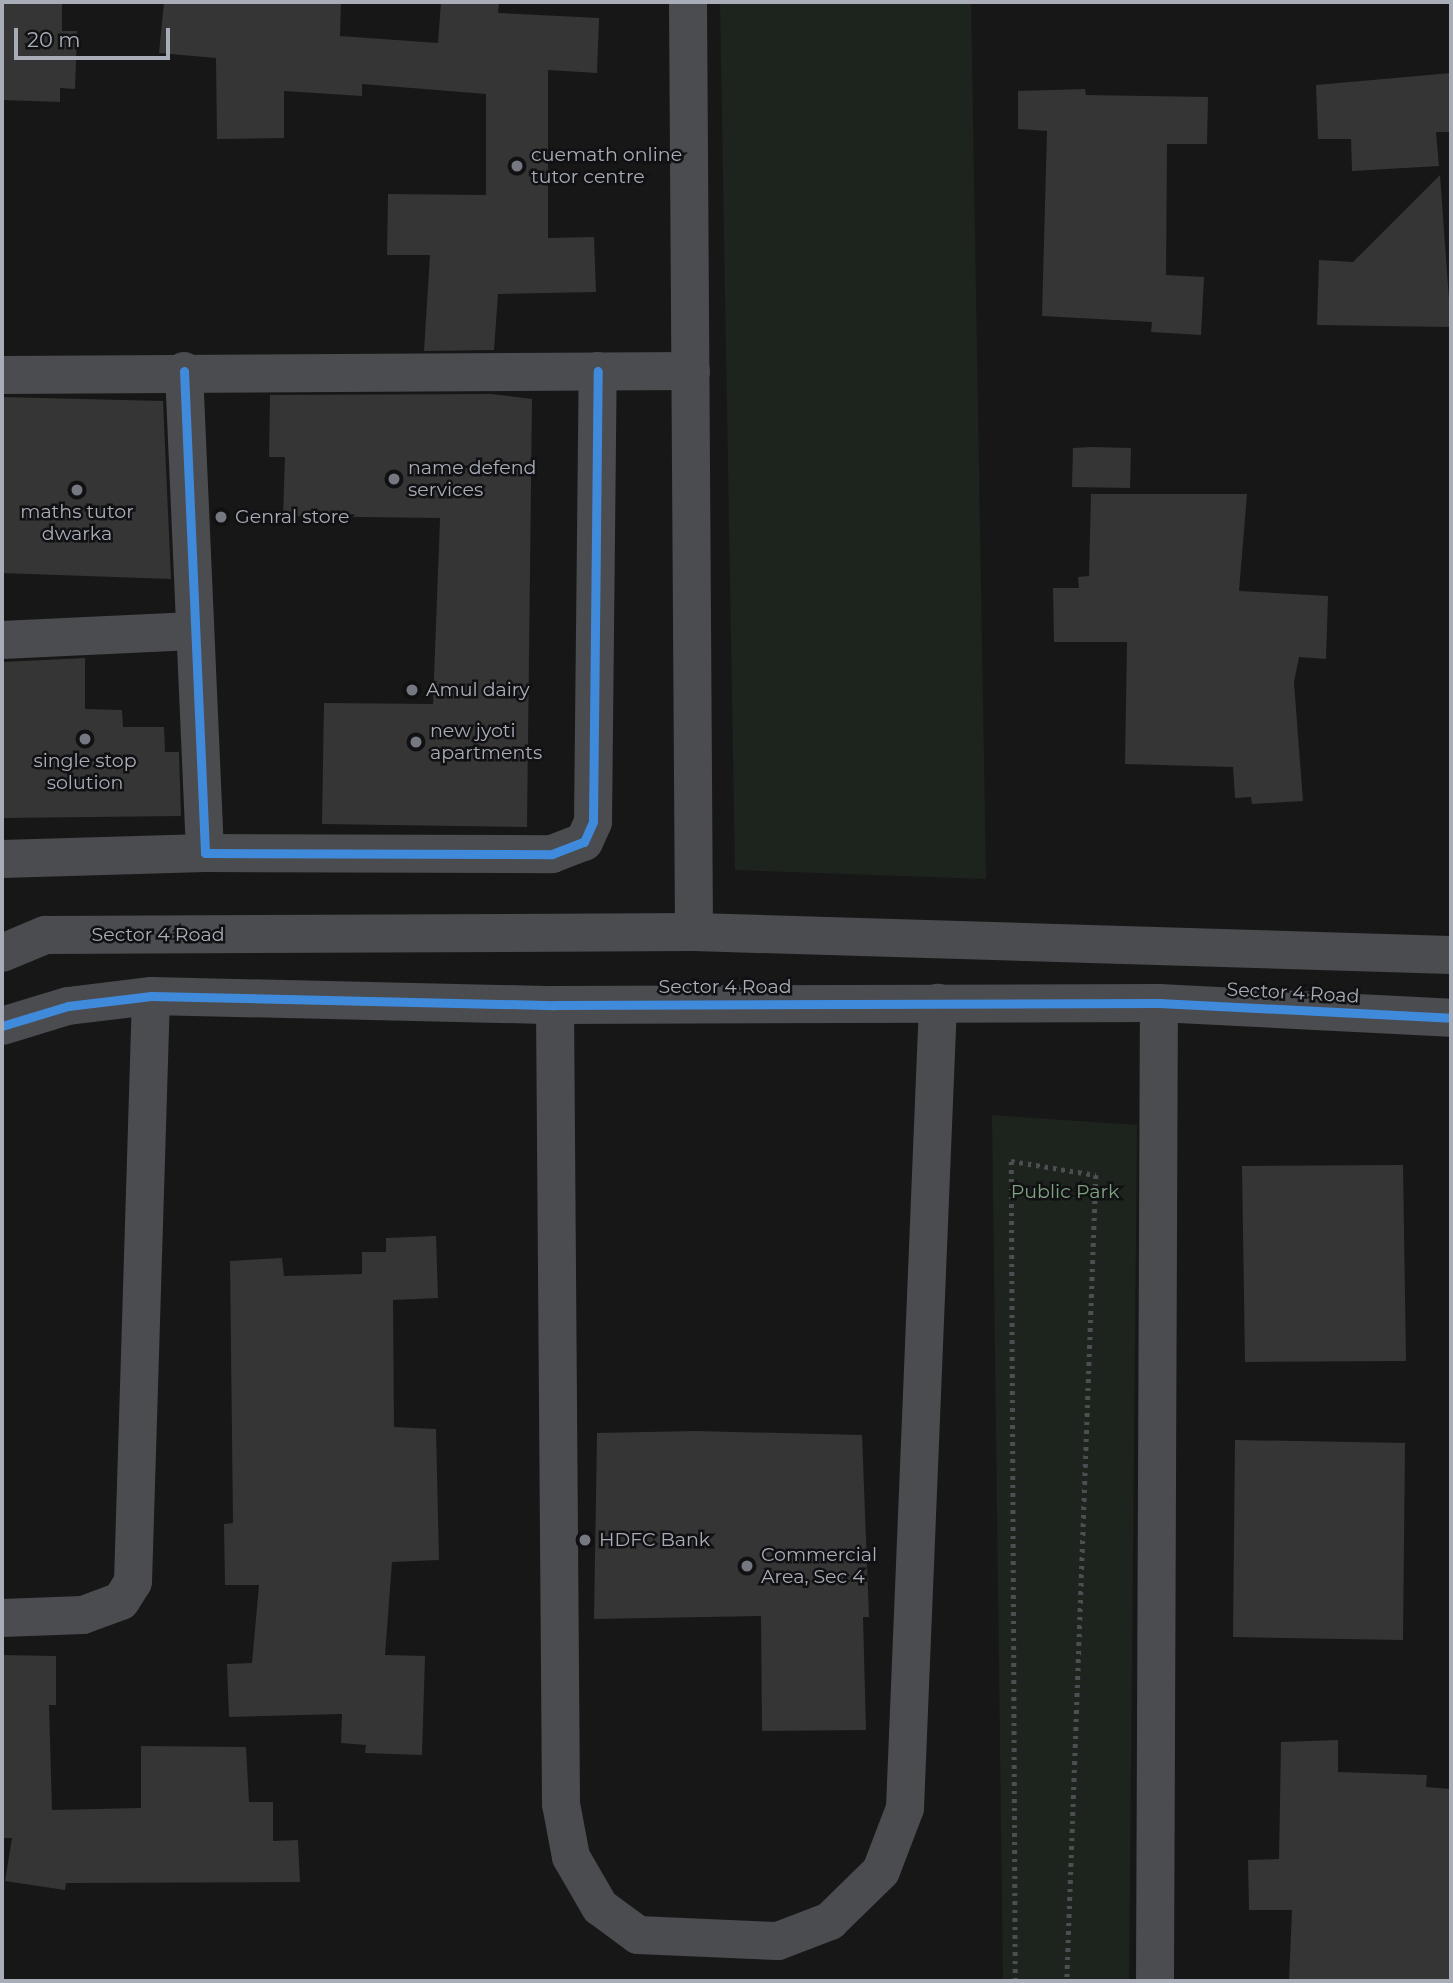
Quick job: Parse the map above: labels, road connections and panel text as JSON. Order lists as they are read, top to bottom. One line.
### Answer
{"streets":{"street":["Sector 4 Road"]},"parks":["Public Park"],"places":["cuemath online tutor centre","name defend services","maths tutor dwarka","Genral store","Amul dairy","single stop solution","new jyoti apartments","HDFC Bank","Commercial Area, Sec 4"],"scale_bar":"20 m"}
